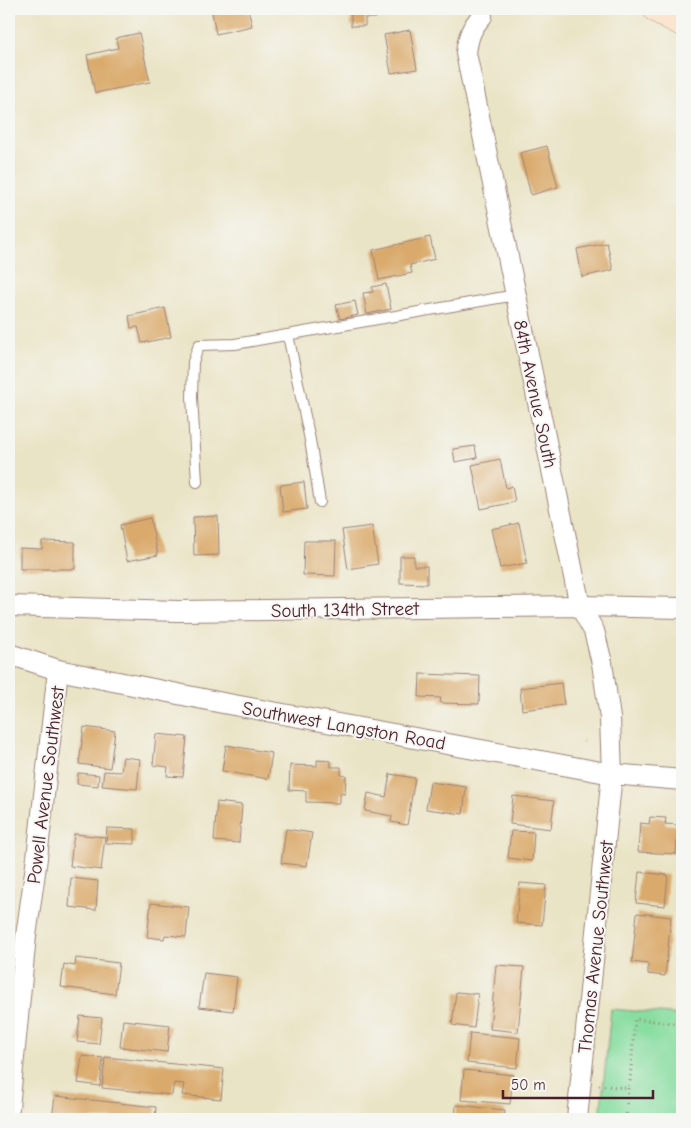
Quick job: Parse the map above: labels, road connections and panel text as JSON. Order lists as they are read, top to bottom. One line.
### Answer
{"streets":{"street":["84th Avenue South","South 134th Street","Southwest Langston Road","Powell Avenue Southwest","Thomas Avenue Southwest"]},"crossings":[["84th Avenue South","South 134th Street"],["84th Avenue South","Southwest Langston Road"],["84th Avenue South","Thomas Avenue Southwest"],["Southwest Langston Road","Powell Avenue Southwest"],["Southwest Langston Road","Thomas Avenue Southwest"]],"scale_bar":"50 m"}
